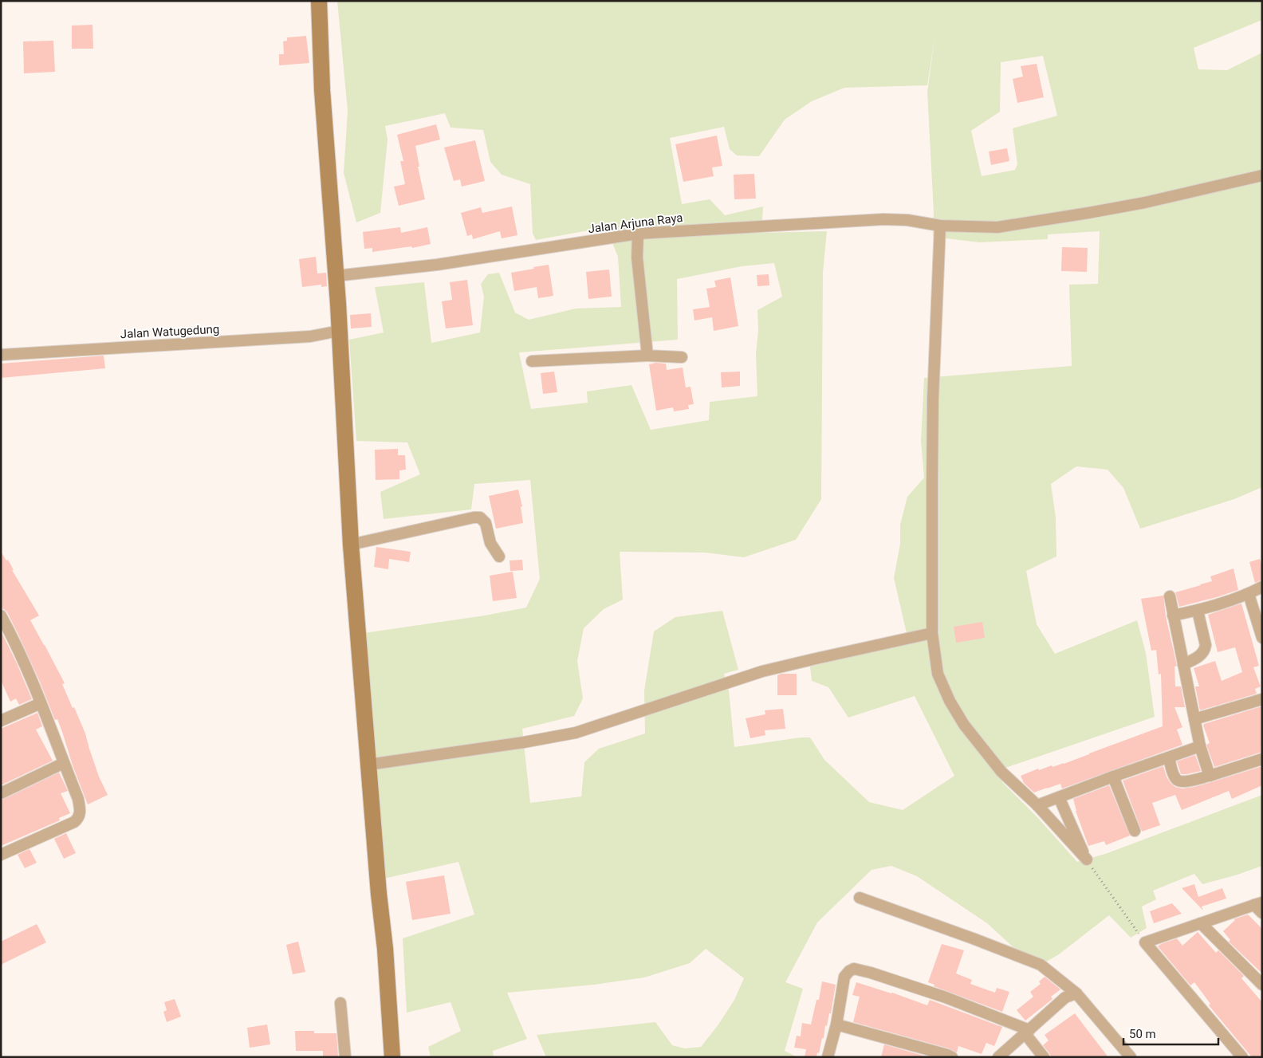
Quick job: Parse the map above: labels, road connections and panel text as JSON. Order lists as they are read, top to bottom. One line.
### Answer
{"streets":{"street":["Jalan Arjuna Raya","Jalan Watugedung"]},"scale_bar":"50 m"}
